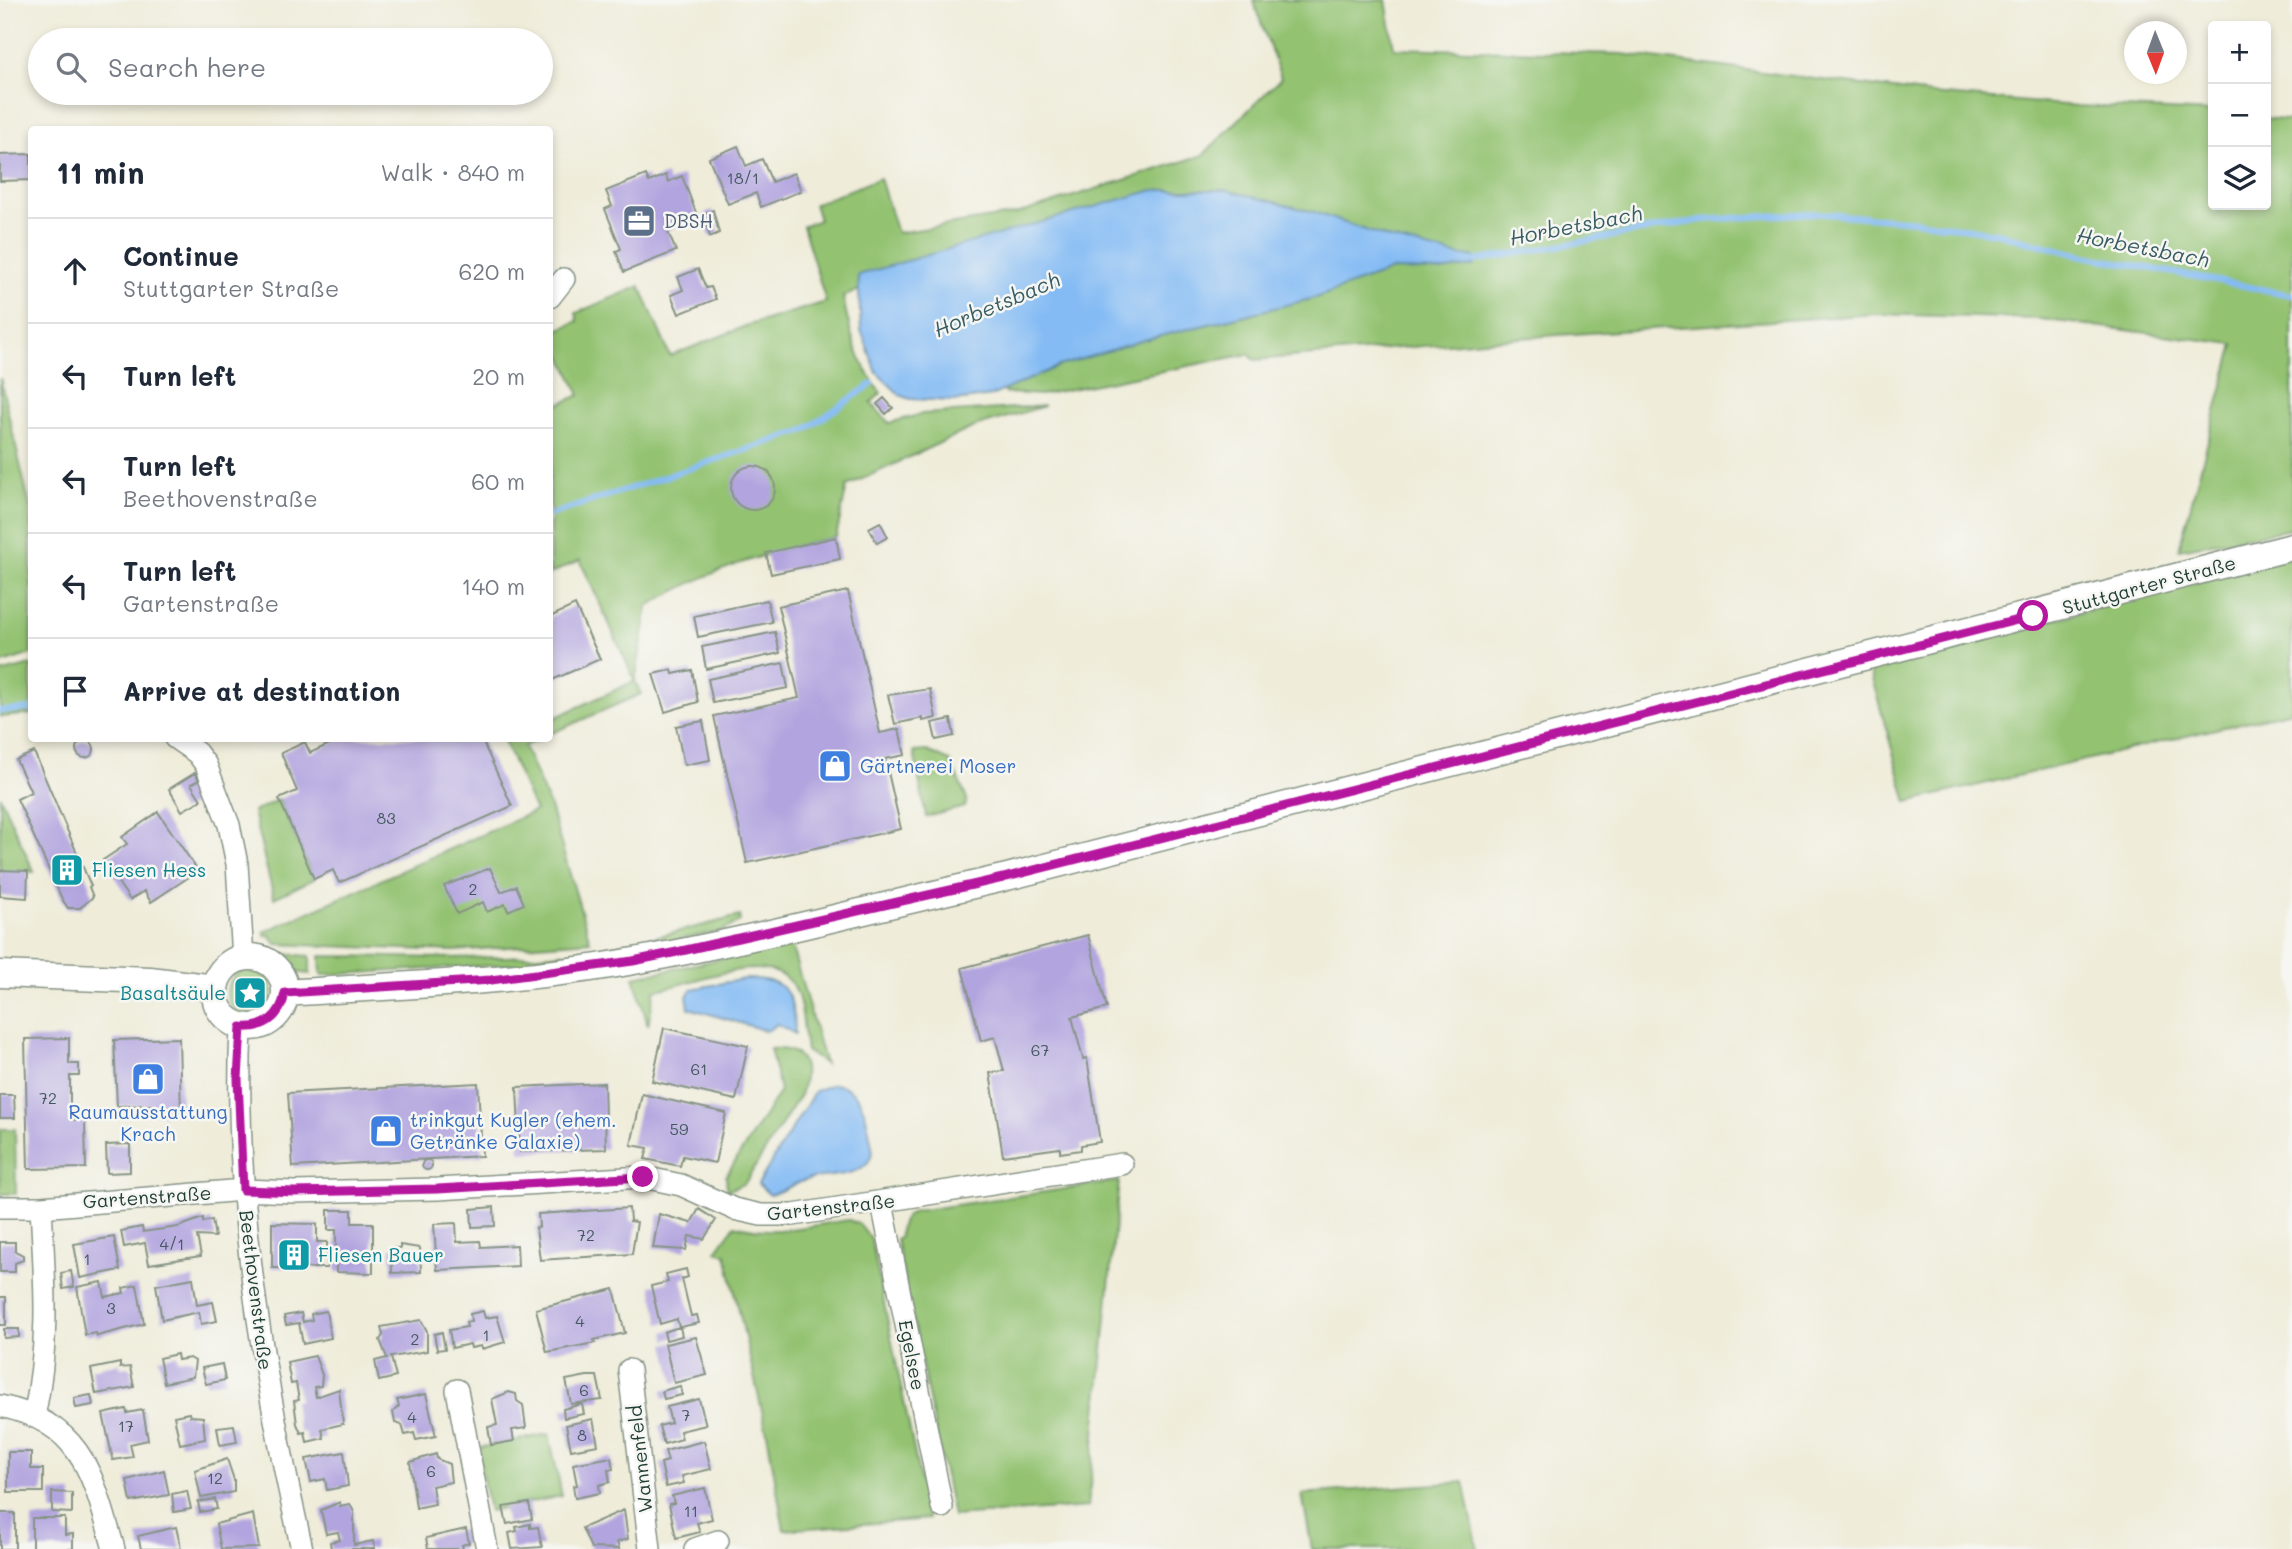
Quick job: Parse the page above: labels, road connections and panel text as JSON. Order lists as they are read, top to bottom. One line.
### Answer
{"streets":{"street":["Stuttgarter Straße","Gartenstraße","Beethovenstraße","Egelsee","Wannenfeld"]},"crossings":[["Stuttgarter Straße","Beethovenstraße"],["Gartenstraße","Beethovenstraße"],["Gartenstraße","Egelsee"]],"water":["Horbetsbach"],"places":{"office":["DBSH"],"shop":["Gärtnerei Moser","Raumausstattung Krach","trinkgut Kugler (ehem. Getränke Galaxie)"],"building":["Fliesen Hess","Fliesen Bauer"],"place":["Basaltsäule"]},"house_numbers":["18/1","83","2","67","61","72","59","72","4/1","1","3","4","1","2","6","7","4","17","8","6","12","11"],"north":"bottom","page":{"map_buttons":["+","−"],"search":"Search here","heading":["11 min","Walk · 840 m"],"list":[["Continue","Stuttgarter Straße","620 m"],["Turn left","20 m"],["Turn left","Beethovenstraße","60 m"],["Turn left","Gartenstraße","140 m"],"Arrive at destination"]}}
